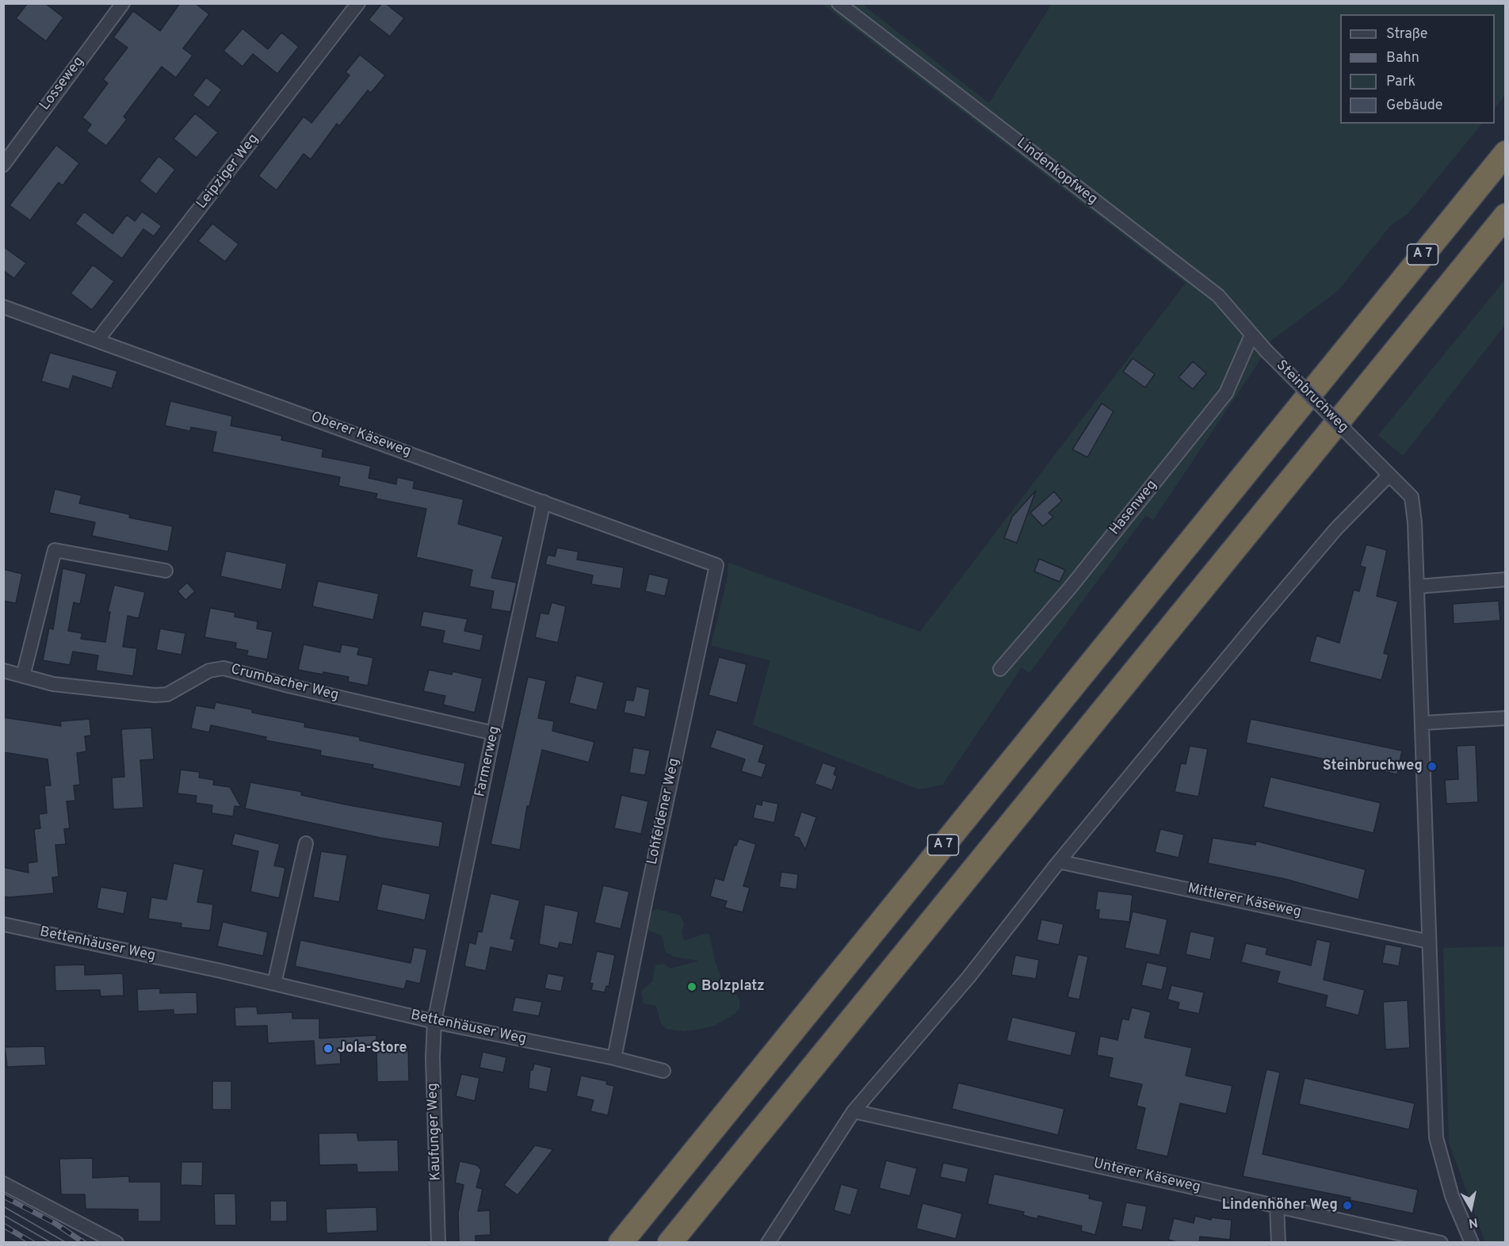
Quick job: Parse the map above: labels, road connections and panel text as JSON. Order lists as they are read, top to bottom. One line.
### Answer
{"streets":{"highway":["A 7"],"street":["Losseweg","Leipziger Weg","Lindenkopfweg","Steinbruchweg","Oberer Käseweg","Hasenweg","Crumbacher Weg","Farmerweg","Lohfeldener Weg","Mittlerer Käseweg","Bettenhäuser Weg","Kaufunger Weg","Unterer Käseweg"]},"crossings":[["Leipziger Weg","Oberer Käseweg"],["Lindenkopfweg","Steinbruchweg"],["Lindenkopfweg","Hasenweg"],["Steinbruchweg","Mittlerer Käseweg"],["Oberer Käseweg","Farmerweg"],["Oberer Käseweg","Lohfeldener Weg"],["Crumbacher Weg","Farmerweg"],["Farmerweg","Bettenhäuser Weg"],["Farmerweg","Kaufunger Weg"],["Lohfeldener Weg","Bettenhäuser Weg"],["Bettenhäuser Weg","Kaufunger Weg"]],"places":["Steinbruchweg","Bolzplatz","Jola-Store","Lindenhöher Weg"],"legend":["Straße","Bahn","Park","Gebäude"],"north":"bottom"}
